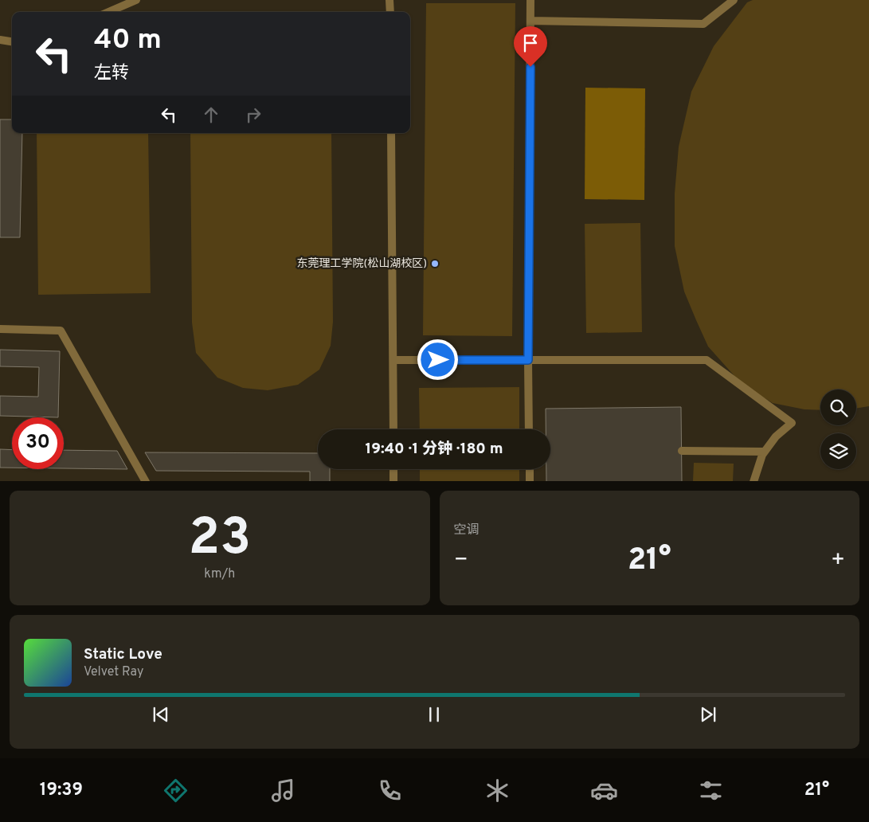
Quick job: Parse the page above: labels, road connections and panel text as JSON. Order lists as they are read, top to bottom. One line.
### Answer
{"places":["东莞理工学院(松山湖校区)"],"page":{"turn":["40 m","左转"],"limit":"30","trip":"19:40 · 1 分钟 · 180 m","tile":[["23","km/h"],"空调"],"heat":["−","21°","+"],"song":["Static Love","Velvet Ray"],"tabs":["19:39","21°"]}}
